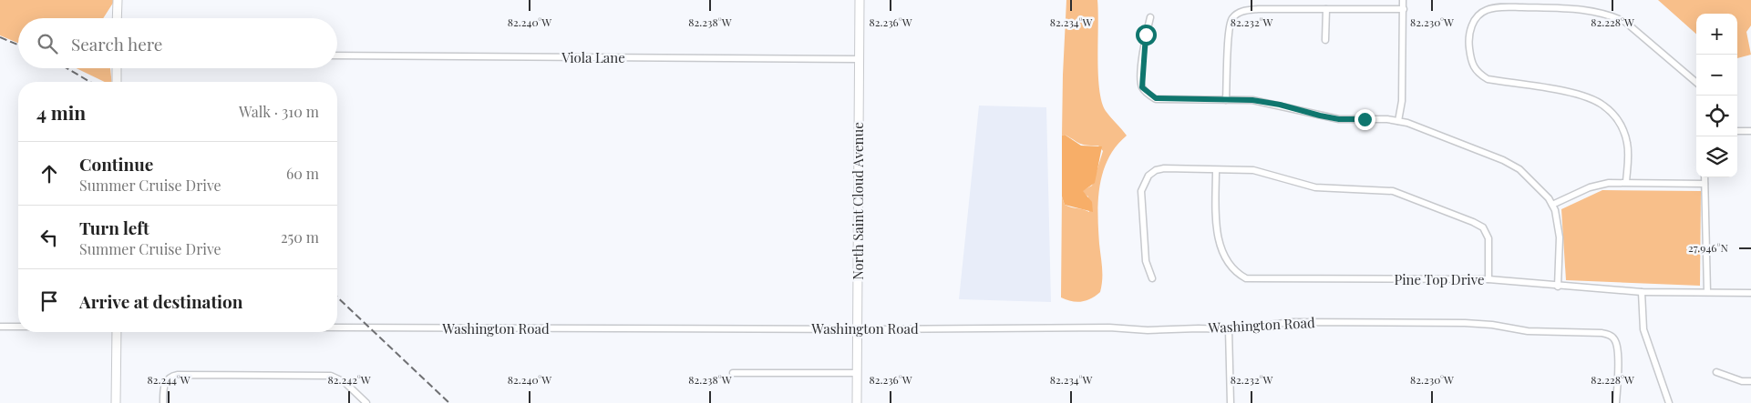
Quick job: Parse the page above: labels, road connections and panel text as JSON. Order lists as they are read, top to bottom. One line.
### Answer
{"streets":{"street":["Viola Lane","North Saint Cloud Avenue","Pine Top Drive","Washington Road"]},"crossings":[["Viola Lane","North Saint Cloud Avenue"],["North Saint Cloud Avenue","Washington Road"]],"page":{"map_buttons":["+","−"],"search":"Search here","heading":["4 min","Walk · 310 m"],"list":[["Continue","Summer Cruise Drive","60 m"],["Turn left","Summer Cruise Drive","250 m"],"Arrive at destination"]},"coordinates":["82.240°W","82.238°W","82.236°W","82.234°W","82.232°W","82.230°W","82.228°W","27.946°N","82.244°W","82.242°W"]}
